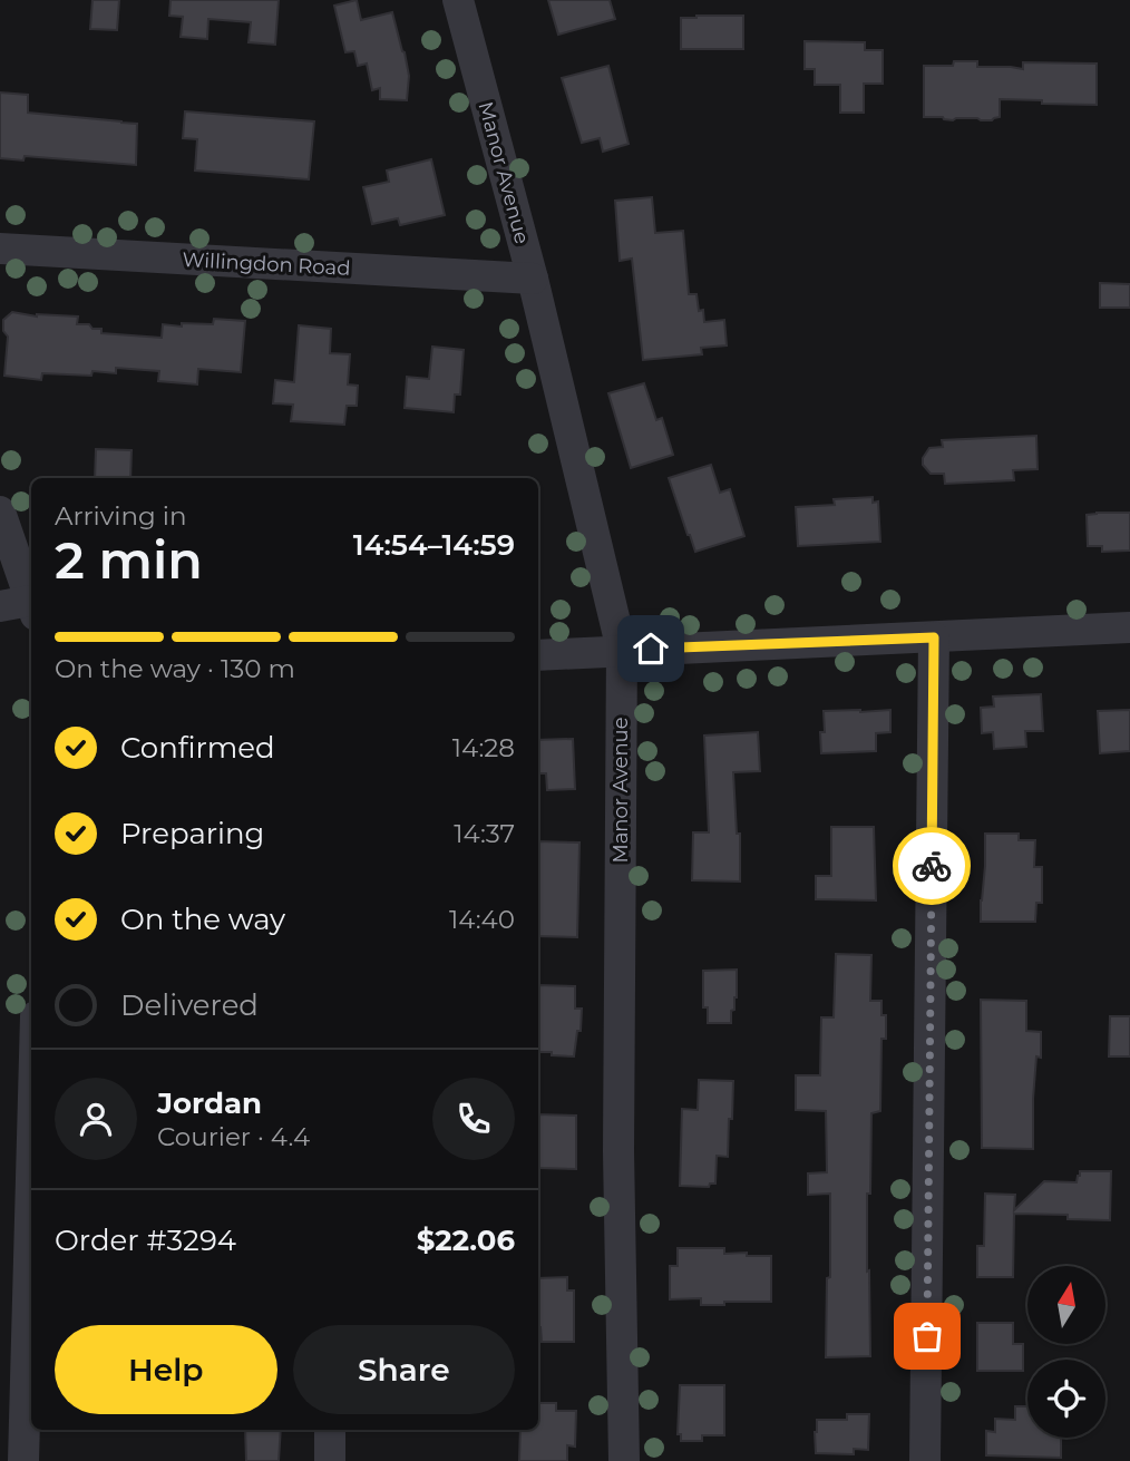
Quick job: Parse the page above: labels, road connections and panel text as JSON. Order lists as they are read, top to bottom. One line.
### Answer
{"streets":{"street":["Manor Avenue","Willingdon Road"]},"crossings":[["Manor Avenue","Willingdon Road"]],"north":"top","page":{"heading":["2 min","Arriving in","14:54–14:59"],"panel":["Jordan","Courier · 4.4","Order #3294","$22.06"],"bar":"On the way · 130 m","list":[["Confirmed","14:28"],["Preparing","14:37"],["On the way","14:40"],"Delivered"],"buttons":["Help","Share"]}}
